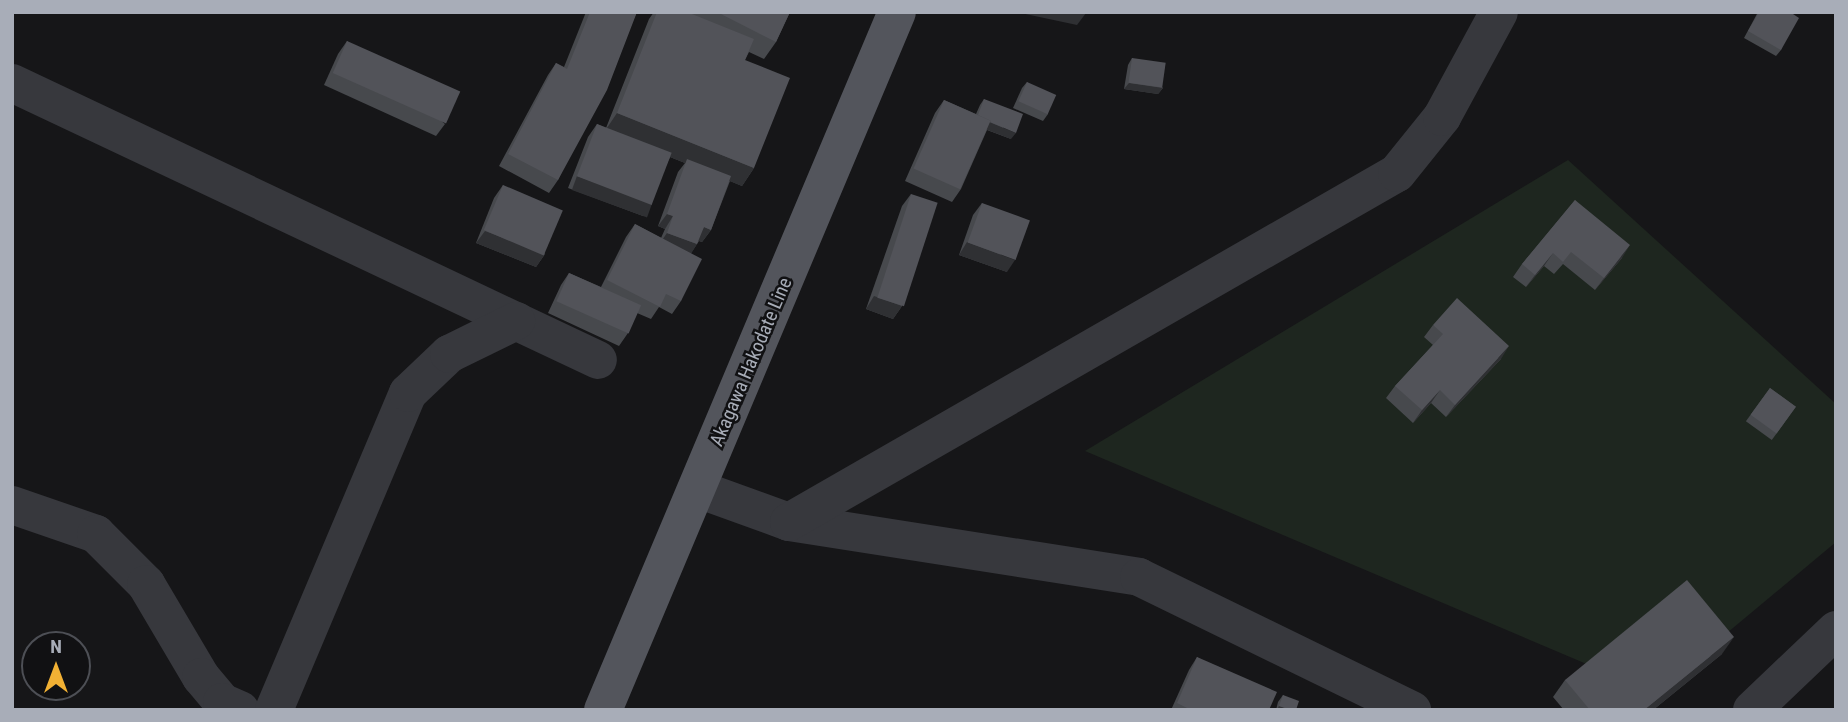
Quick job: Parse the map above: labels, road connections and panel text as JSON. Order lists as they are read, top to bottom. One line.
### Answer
{"streets":{"main road":["Akagawa Hakodate Line"]},"north":"top"}
